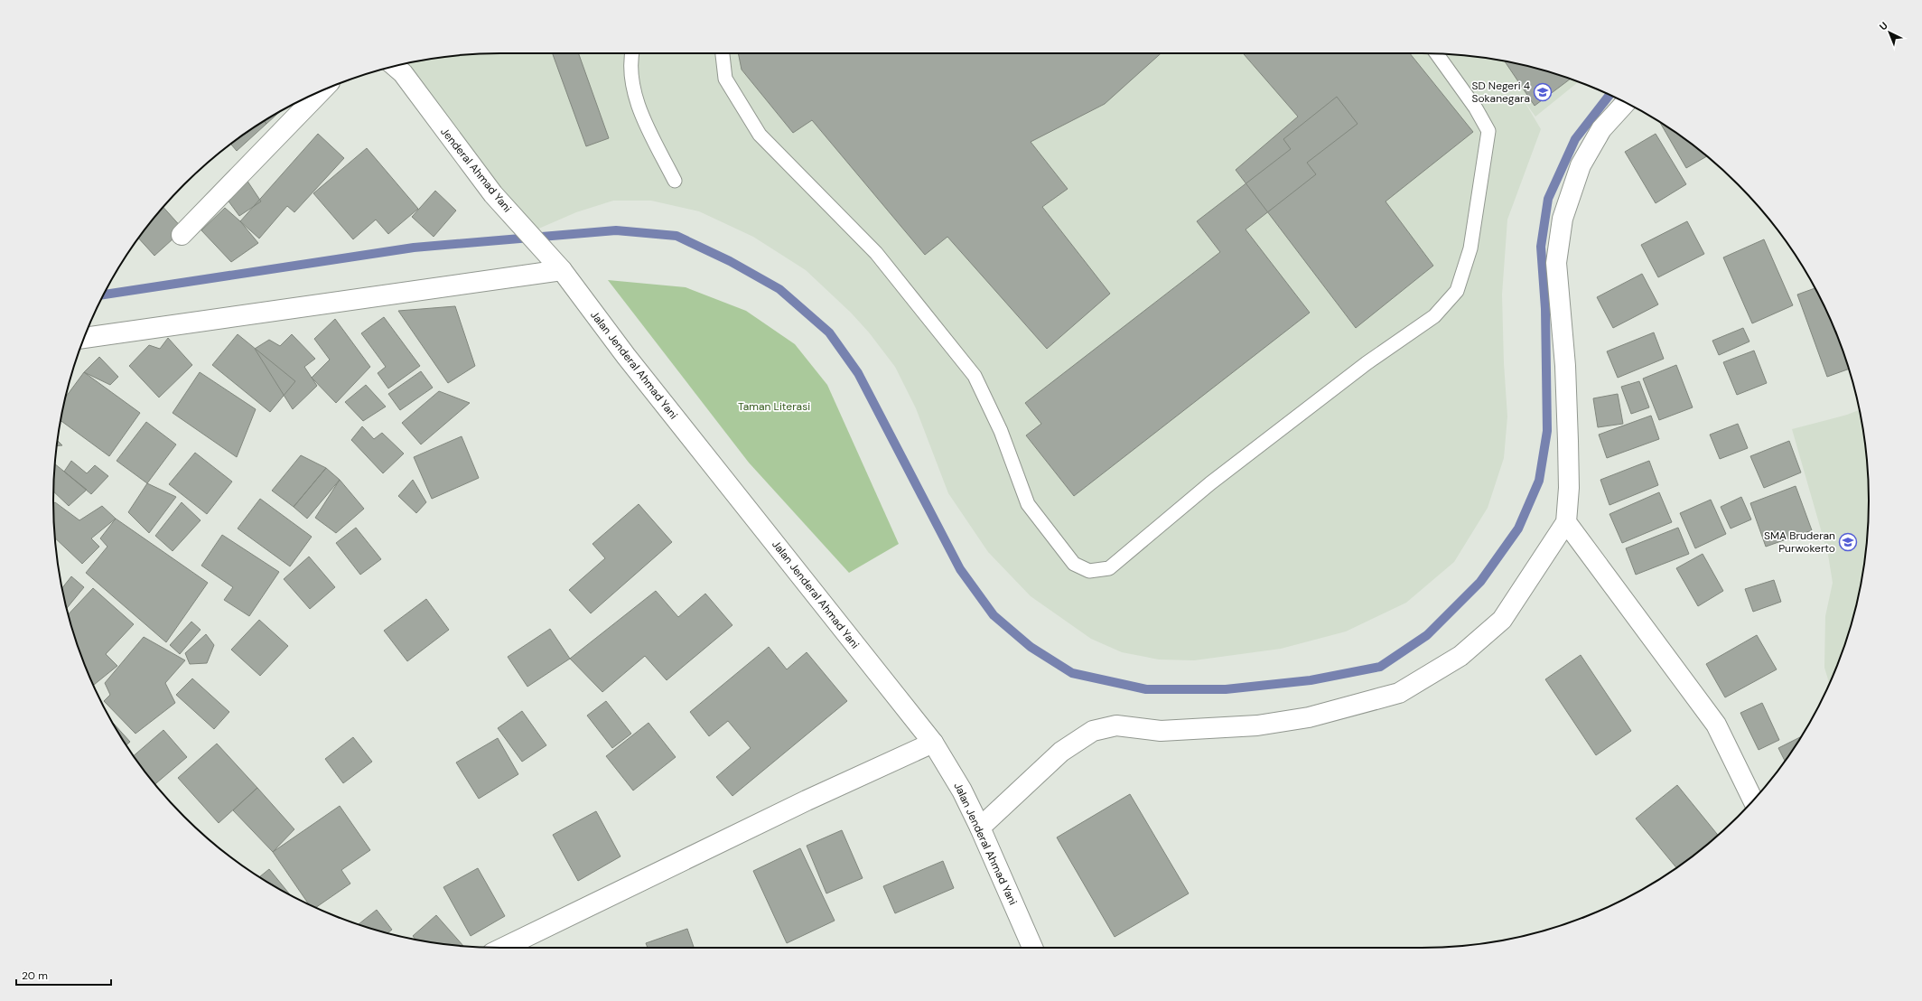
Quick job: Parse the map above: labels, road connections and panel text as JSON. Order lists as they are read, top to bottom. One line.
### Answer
{"streets":{"street":["Jenderal Ahmad Yani","Jalan Jenderal Ahmad Yani"]},"crossings":[["Jenderal Ahmad Yani","Jalan Jenderal Ahmad Yani"]],"parks":["Taman Literasi"],"places":{"school or university":["SD Negeri 4 Sokanegara","SMA Bruderan Purwokerto"]},"scale_bar":"20 m","north":"top left"}
